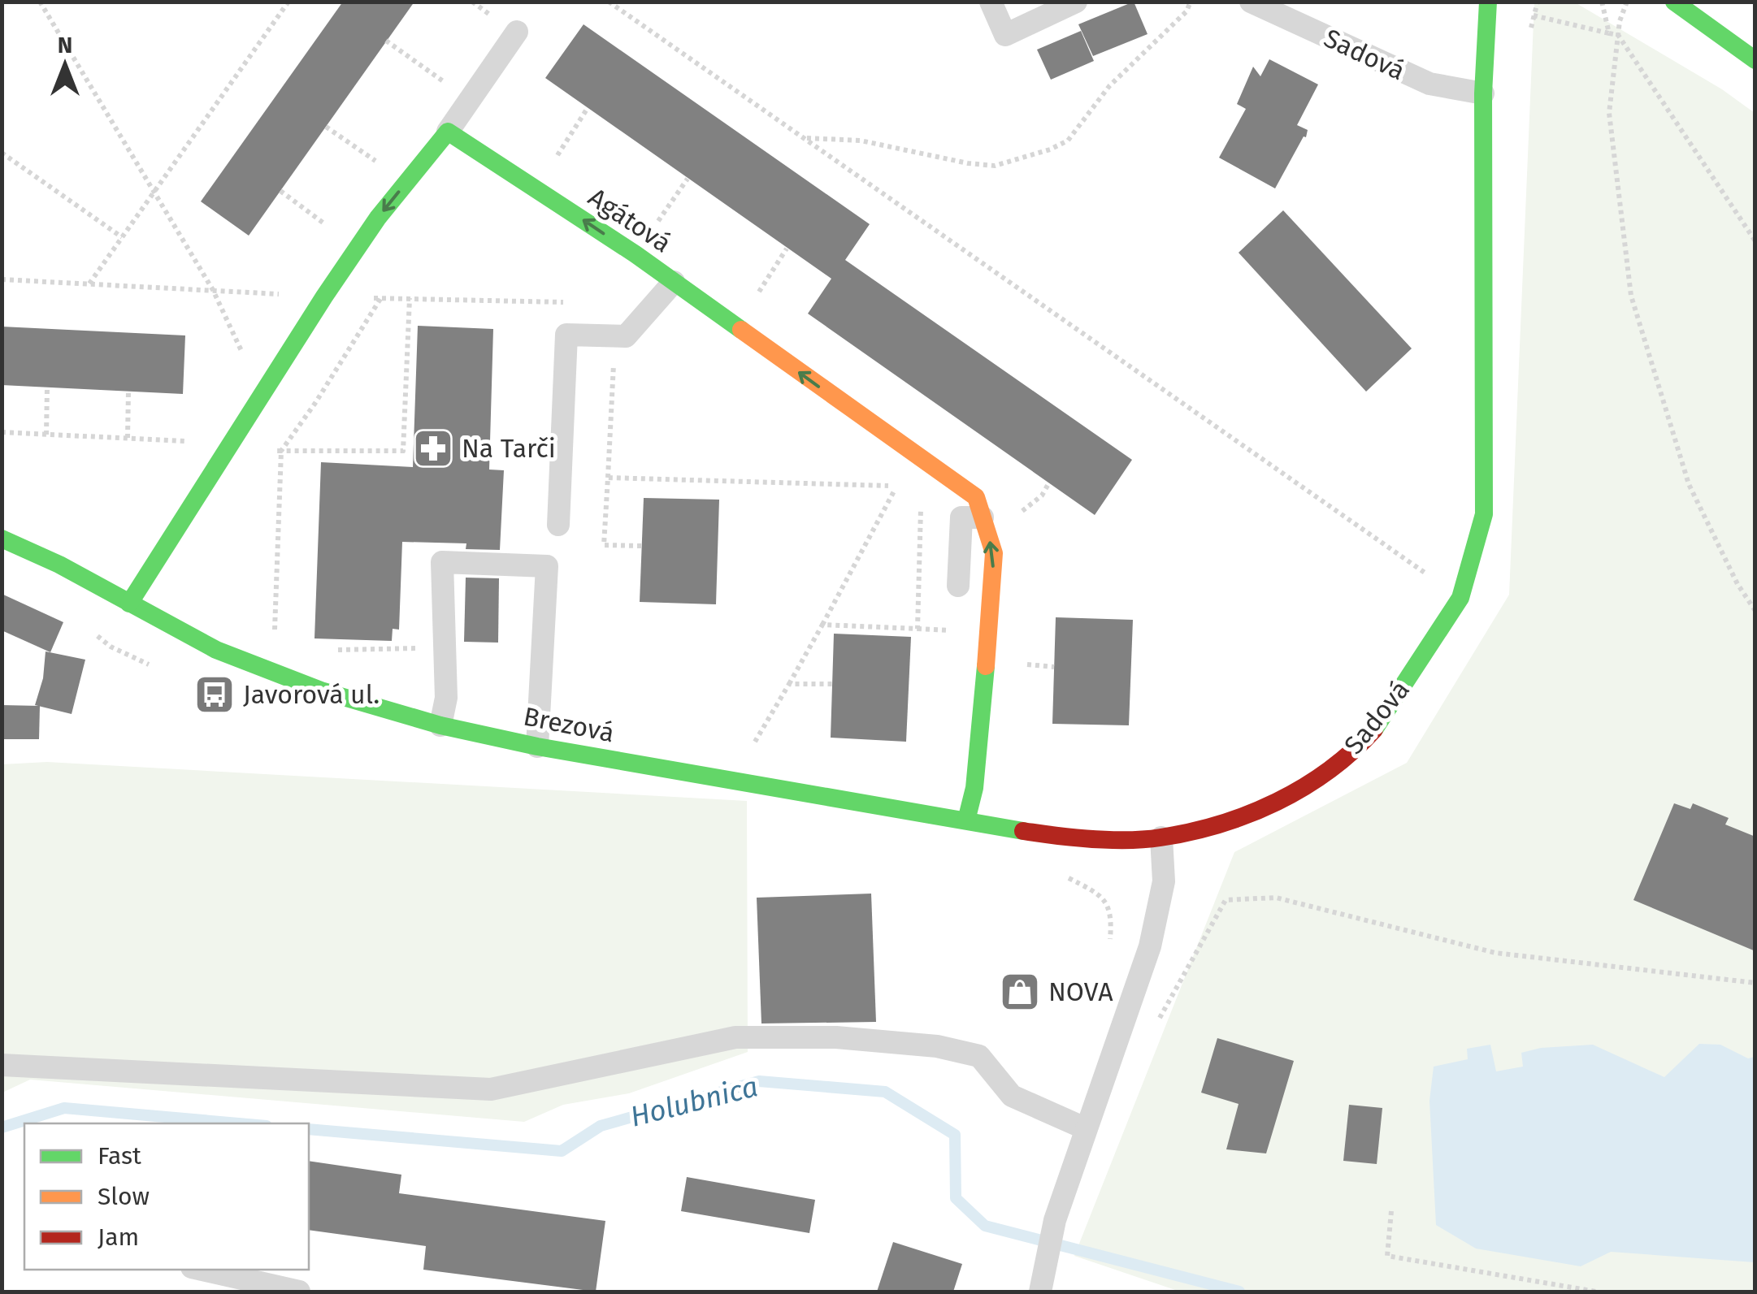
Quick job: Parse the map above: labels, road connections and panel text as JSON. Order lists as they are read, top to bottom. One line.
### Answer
{"streets":{"street":["Sadová","Agátová","Brezová"]},"crossings":[["Sadová","Brezová"],["Agátová","Brezová"]],"one_way":["Agátová"],"water":["Holubnica"],"places":{"pharmacy":["Na Tarči"],"bus stop":["Javorová ul."],"shop":["NOVA"]},"legend":["Fast","Slow","Jam"],"north":"top"}
